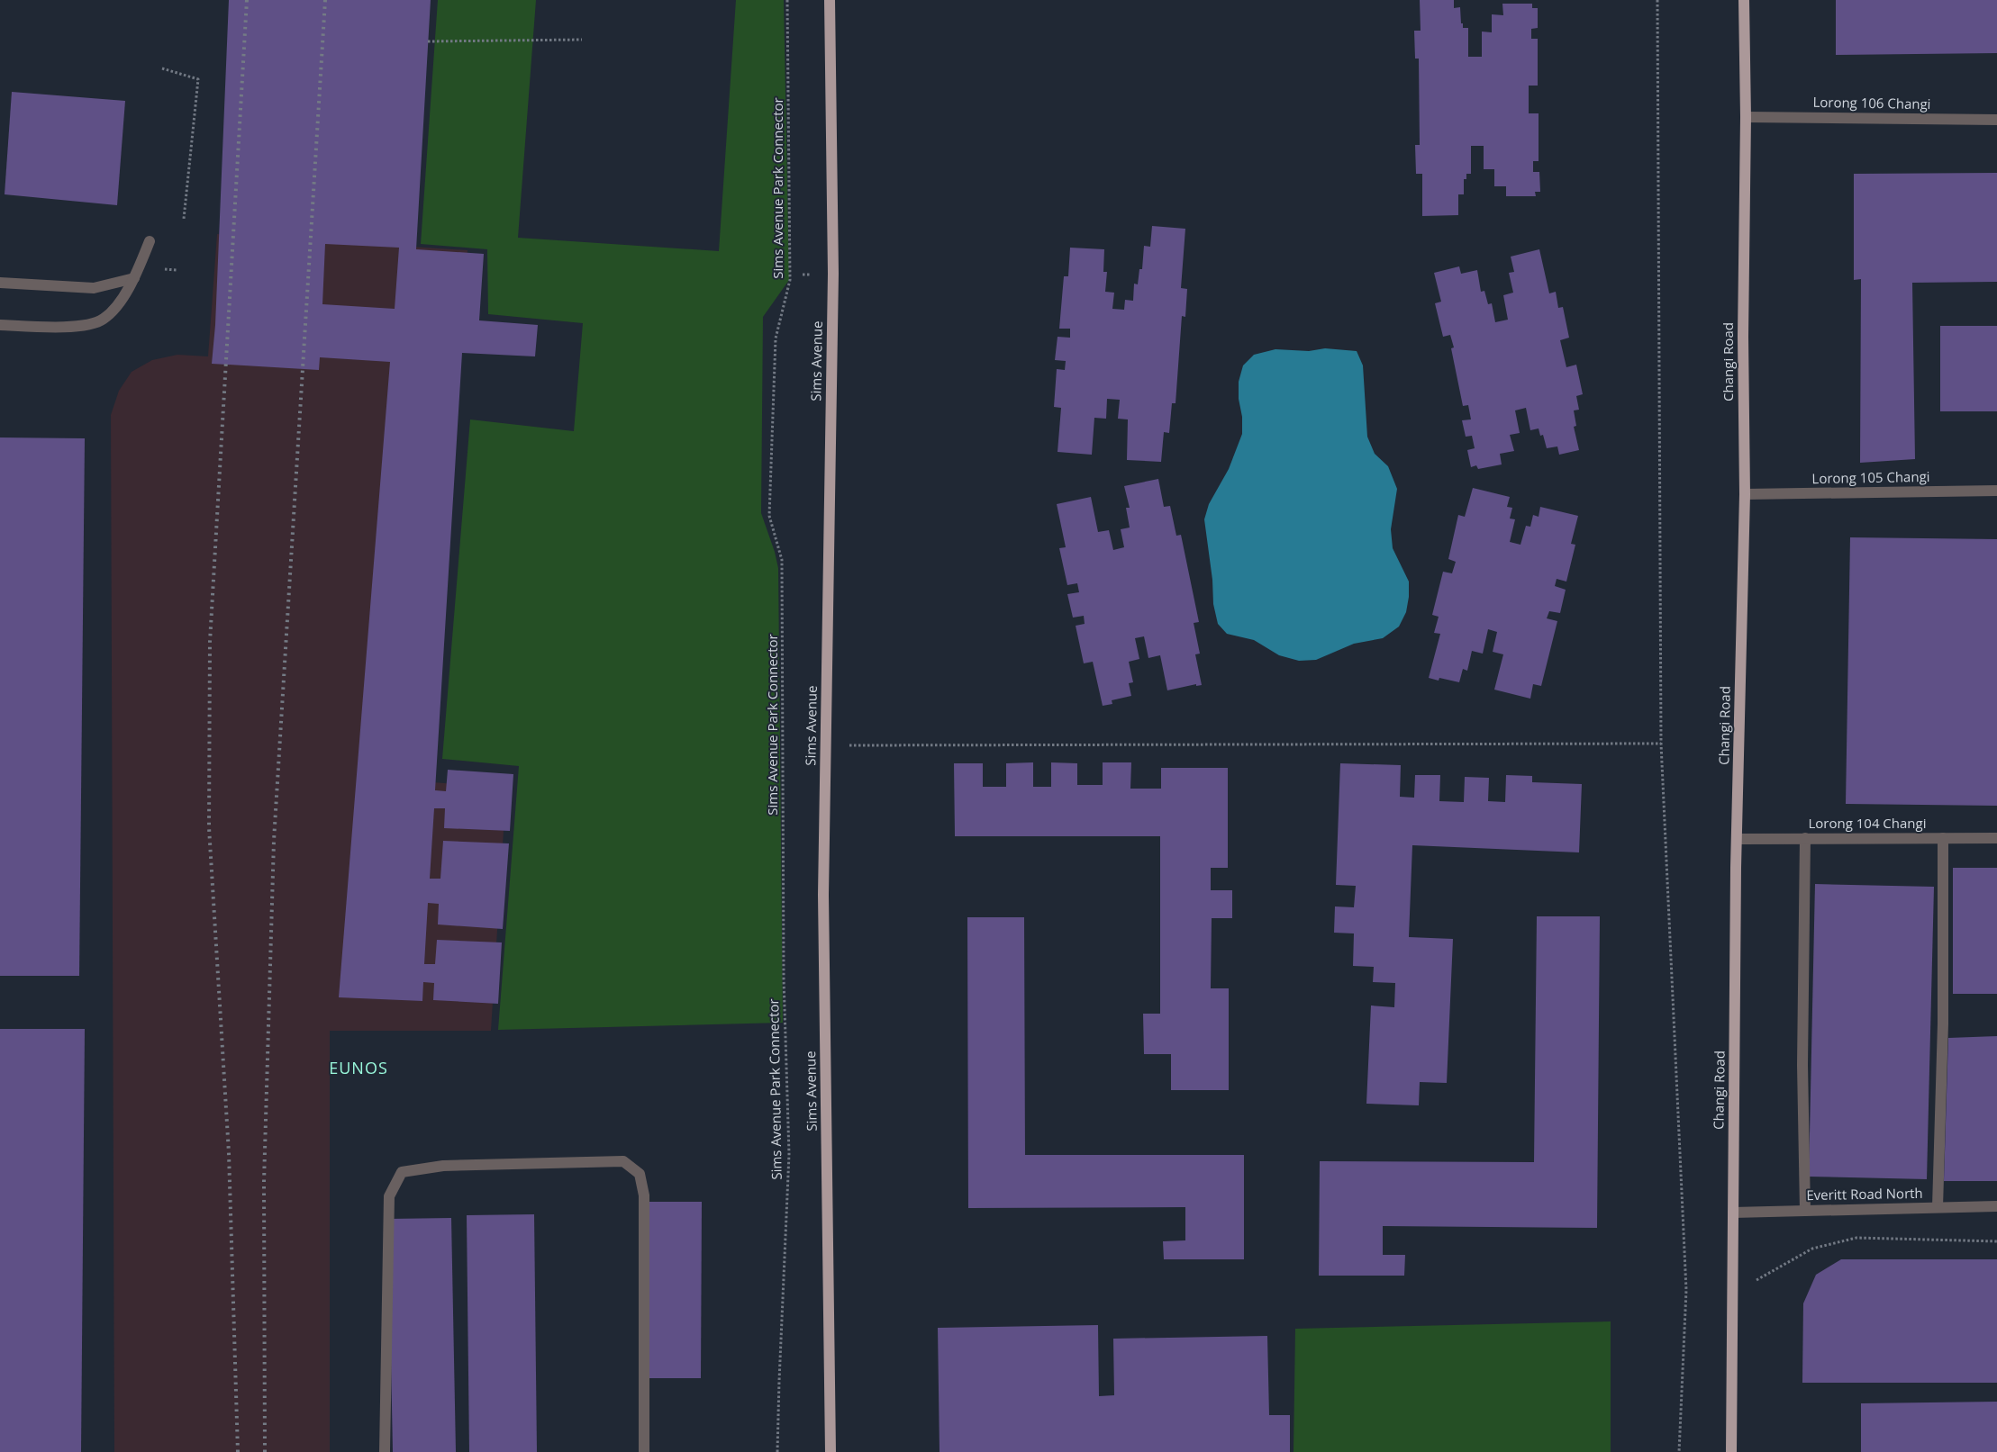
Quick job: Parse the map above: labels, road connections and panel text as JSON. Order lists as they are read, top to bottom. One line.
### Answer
{"streets":{"main road":["Sims Avenue","Changi Road"],"street":["Lorong 106 Changi","Lorong 105 Changi","Lorong 104 Changi","Everitt Road North"],"path":["Sims Avenue Park Connector"]},"crossings":[["Lorong 106 Changi","Changi Road"],["Changi Road","Lorong 105 Changi"],["Changi Road","Lorong 104 Changi"],["Changi Road","Everitt Road North"]],"districts":["EUNOS"]}
